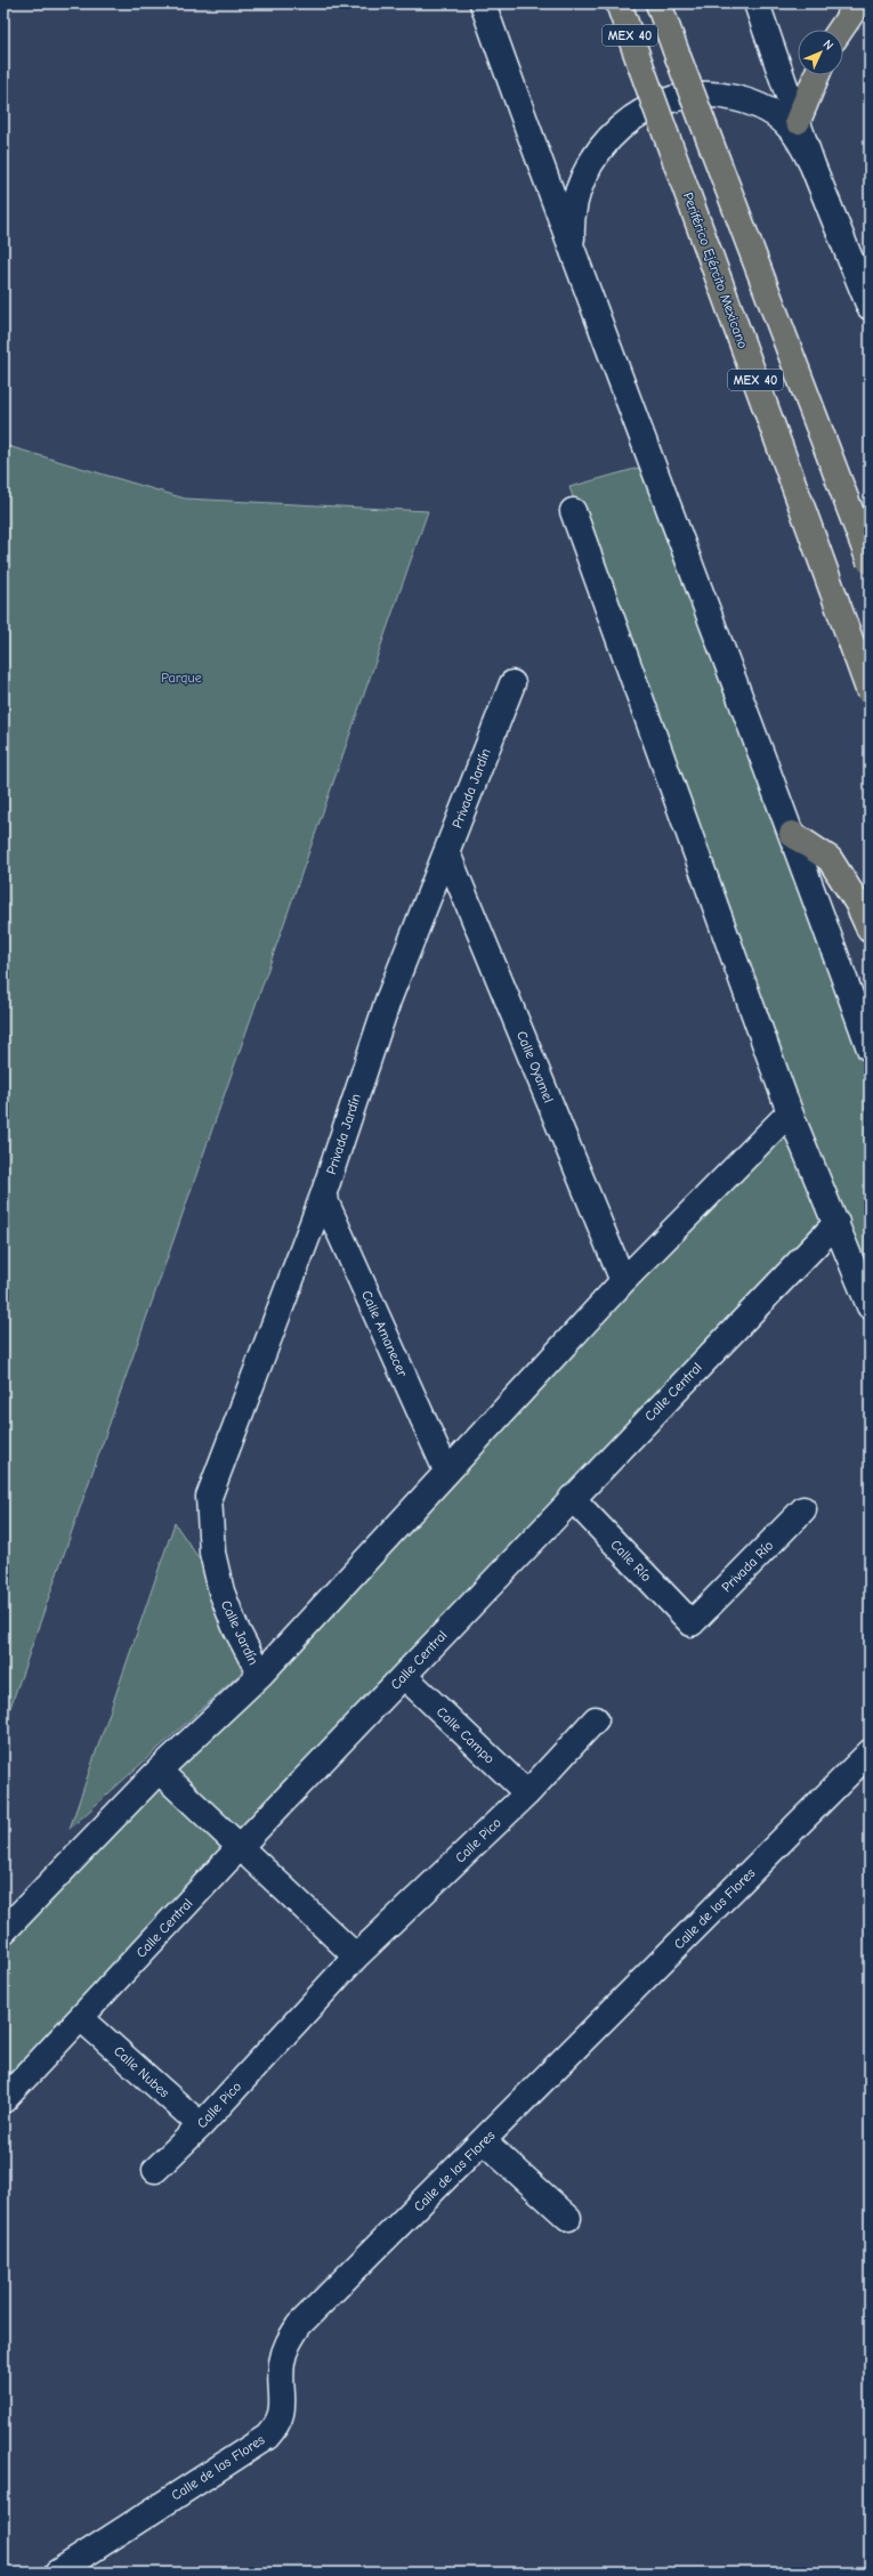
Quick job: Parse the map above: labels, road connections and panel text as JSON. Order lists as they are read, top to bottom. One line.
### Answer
{"streets":{"main road":["MEX 40","Periférico Ejército Mexicano"],"street":["Privada Jardín","Calle Oyamel","Calle Amanecer","Calle Central","Calle Río","Privada Río","Calle Jardín","Calle Campo","Calle Pico","Calle de las Flores","Calle Nubes"]},"crossings":[["Privada Jardín","Calle Oyamel"],["Privada Jardín","Calle Amanecer"],["Privada Jardín","Calle Jardín"],["Calle Central","Calle Río"],["Calle Central","Calle Campo"],["Calle Central","Calle Nubes"],["Calle Río","Privada Río"],["Calle Campo","Calle Pico"],["Calle Pico","Calle Nubes"]],"parks":["Parque"],"north":"top right"}
